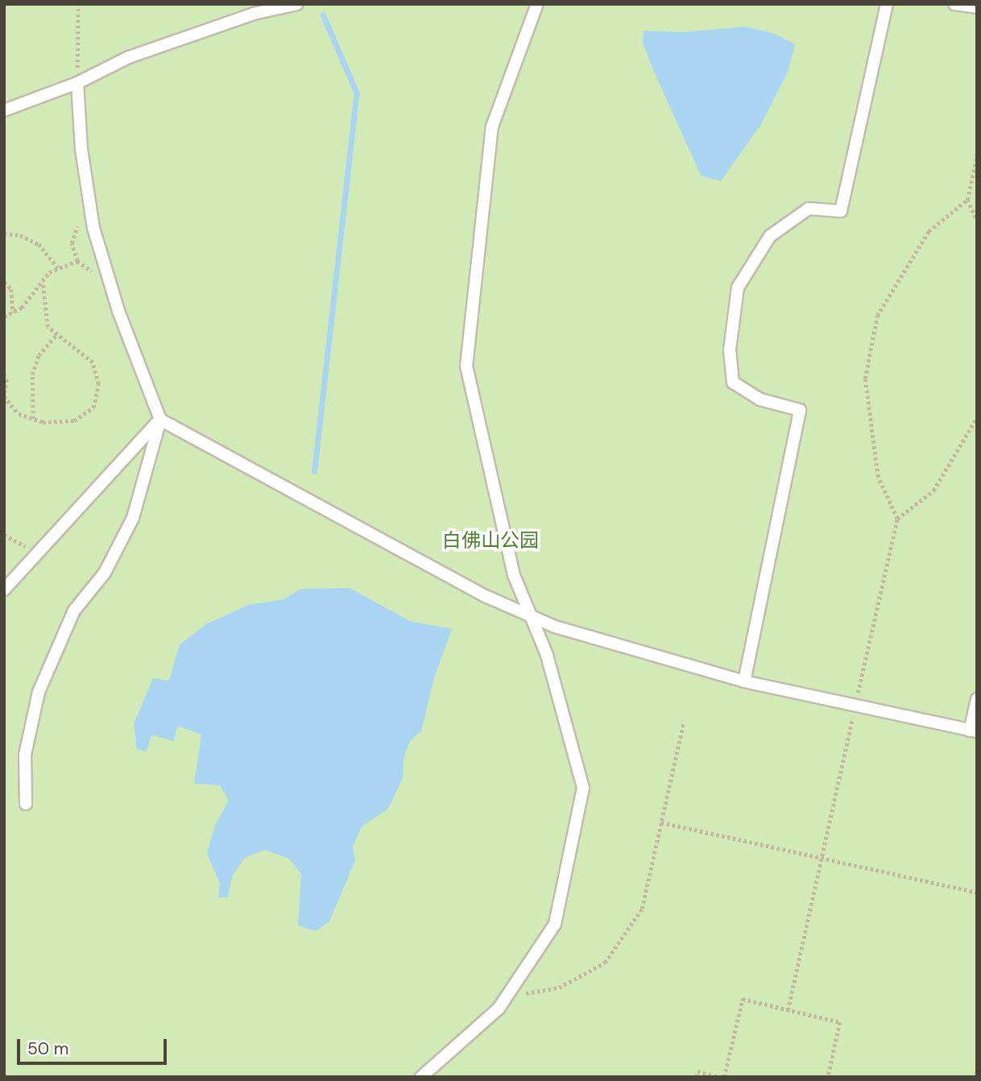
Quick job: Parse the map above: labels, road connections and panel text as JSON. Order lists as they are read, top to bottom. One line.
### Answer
{"parks":["白佛山公园"],"scale_bar":"50 m"}
